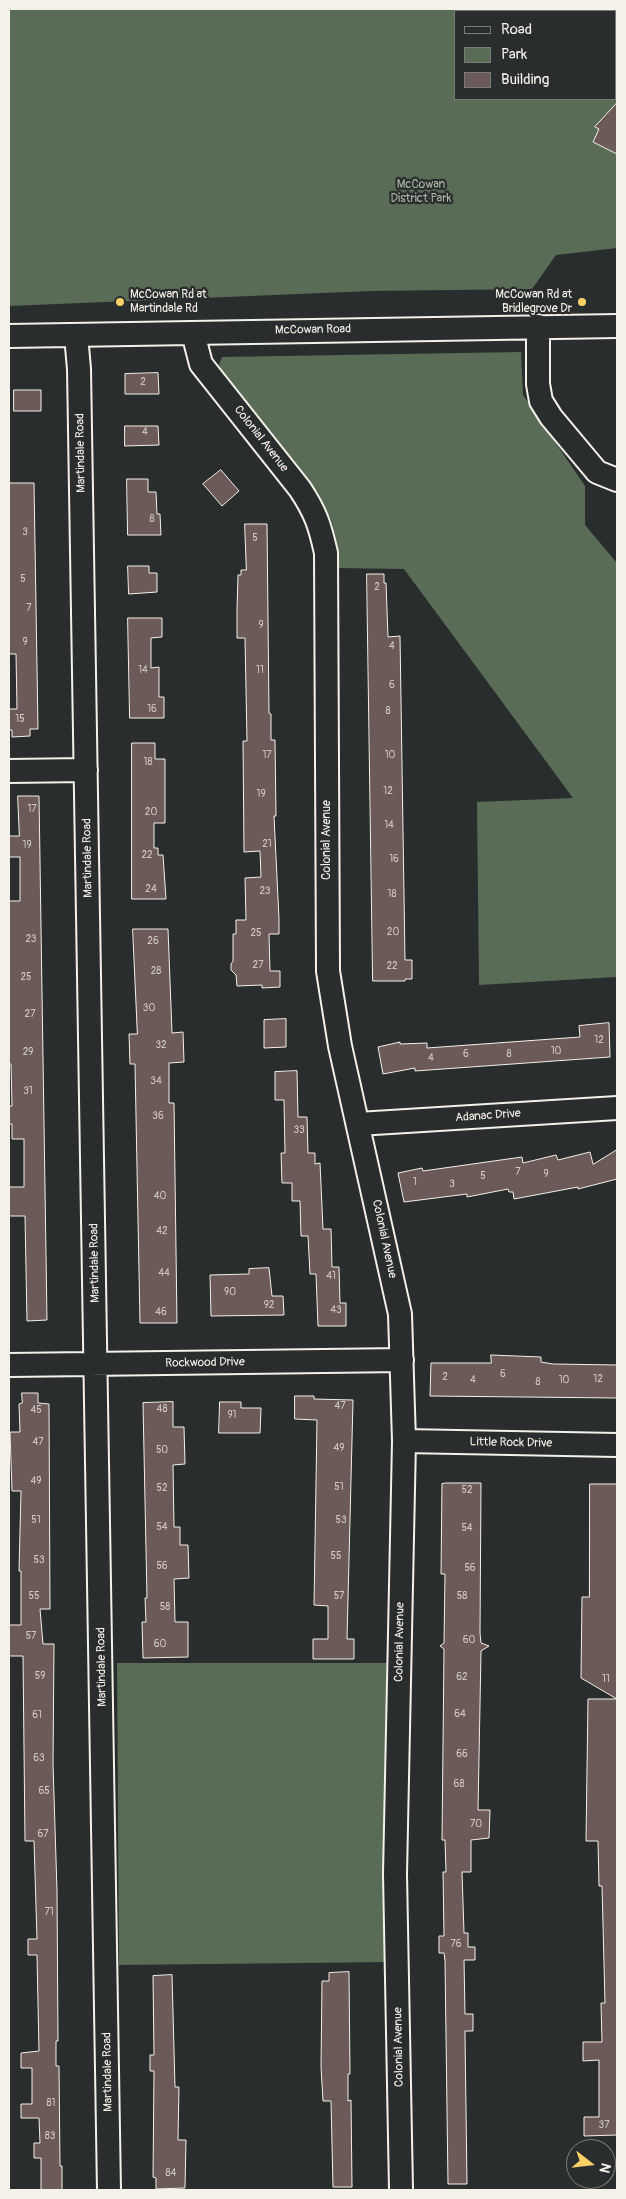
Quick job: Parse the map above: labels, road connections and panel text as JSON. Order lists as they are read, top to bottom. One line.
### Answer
{"streets":{"street":["McCowan Road","Colonial Avenue","Martindale Road","Adanac Drive","Rockwood Drive","Little Rock Drive"]},"crossings":[["McCowan Road","Colonial Avenue"],["McCowan Road","Martindale Road"],["Colonial Avenue","Adanac Drive"],["Colonial Avenue","Rockwood Drive"],["Colonial Avenue","Little Rock Drive"],["Martindale Road","Rockwood Drive"]],"parks":["McCowan District Park"],"places":["McCowan Rd at Martindale Rd","McCowan Rd at Bridlegrove Dr"],"house_numbers":["2","4","8","3","5","5","2","7","9","9","4","14","11","6","16","8","15","17","10","18","12","19","17","20","14","21","19","22","16","24","23","18","20","25","23","26","27","22","28","25","30","27","12","32","10","29","6","8","4","34","31","36","33","7","9","5","1","3","40","42","44","41","90","92","43","46","6","2","12","4","10","8","47","48","45","91","47","49","50","49","51","52","52","51","53","54","54","55","53","56","56","55","57","58","58","57","60","60","59","62","11","64","61","66","63","68","65","70","67","71","76","81","37","83","84"],"legend":["Road","Park","Building"],"north":"right"}
